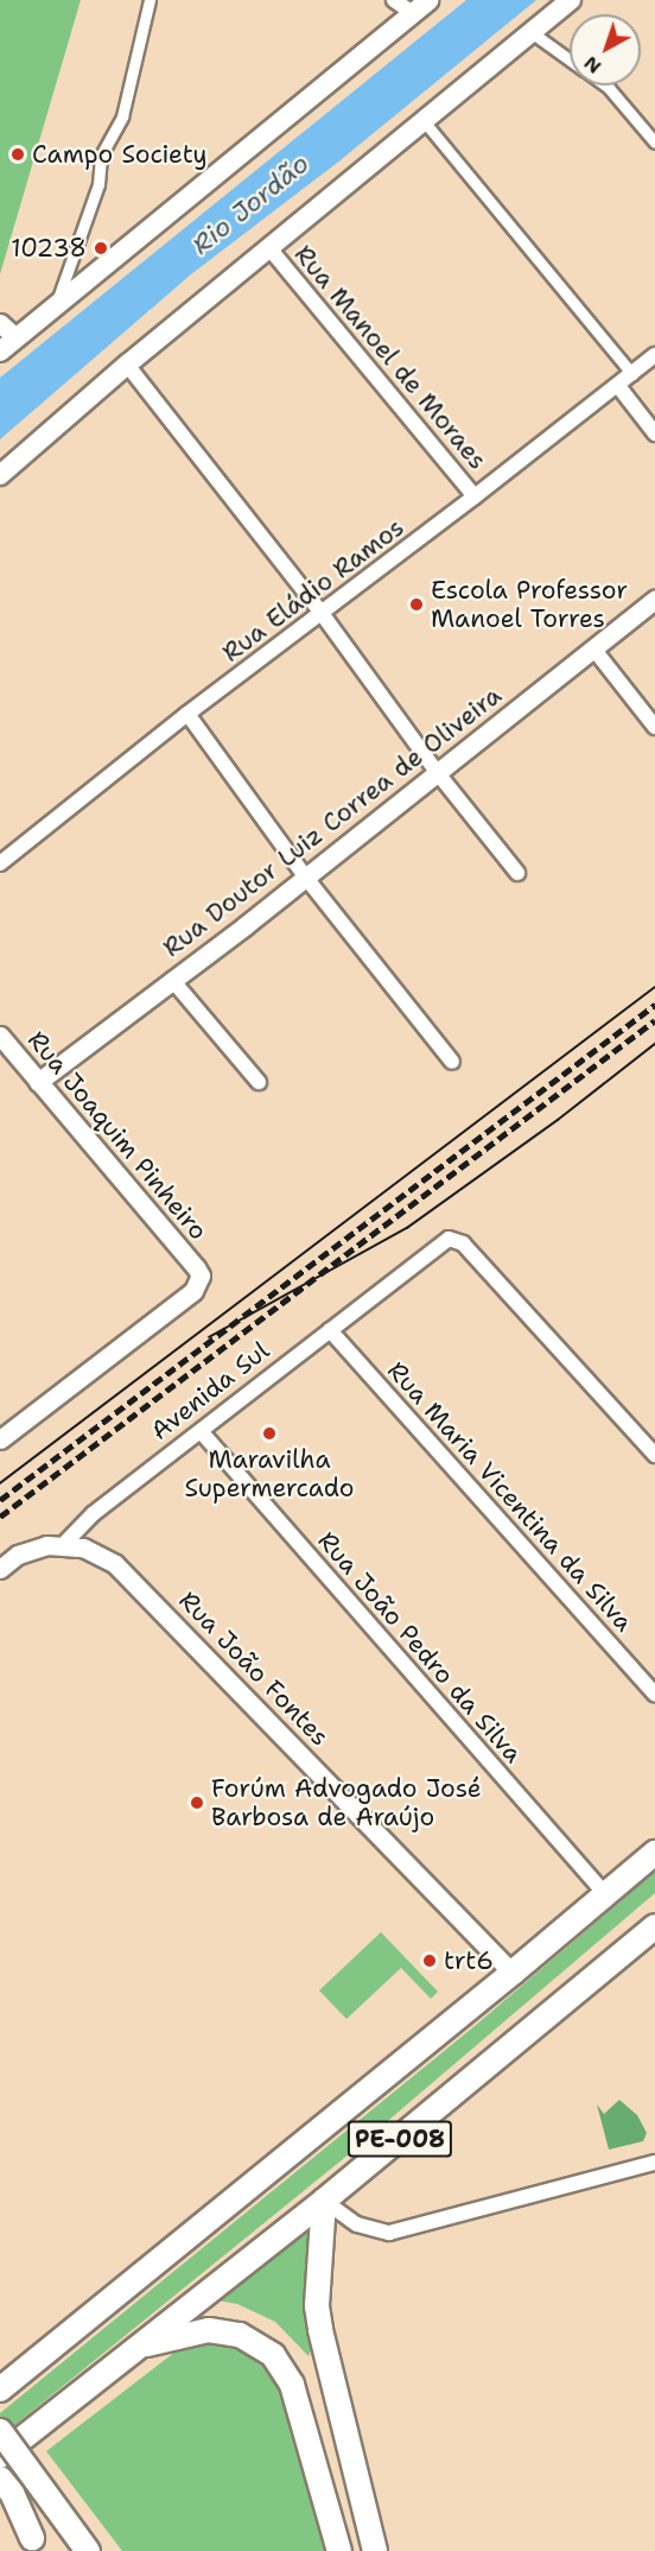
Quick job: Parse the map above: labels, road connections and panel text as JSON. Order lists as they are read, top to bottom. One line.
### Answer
{"streets":{"main road":["PE-008"],"street":["Rua Manoel de Moraes","Rua Eládio Ramos","Rua Doutor Luiz Correa de Oliveira","Rua Joaquim Pinheiro","Avenida Sul","Rua Maria Vicentina da Silva","Rua João Pedro da Silva","Rua João Fontes"]},"crossings":[["Rua Manoel de Moraes","Rua Eládio Ramos"],["Rua Doutor Luiz Correa de Oliveira","Rua Joaquim Pinheiro"],["Avenida Sul","Rua Maria Vicentina da Silva"],["Avenida Sul","Rua João Pedro da Silva"],["Avenida Sul","Rua João Fontes"],["Rua João Pedro da Silva","PE-008"],["Rua João Fontes","PE-008"]],"water":["Rio Jordão"],"places":["Campo Society","10238","Escola Professor Manoel Torres","Maravilha Supermercado","Forúm Advogado José Barbosa de Araújo","trt6"],"north":"bottom left"}
